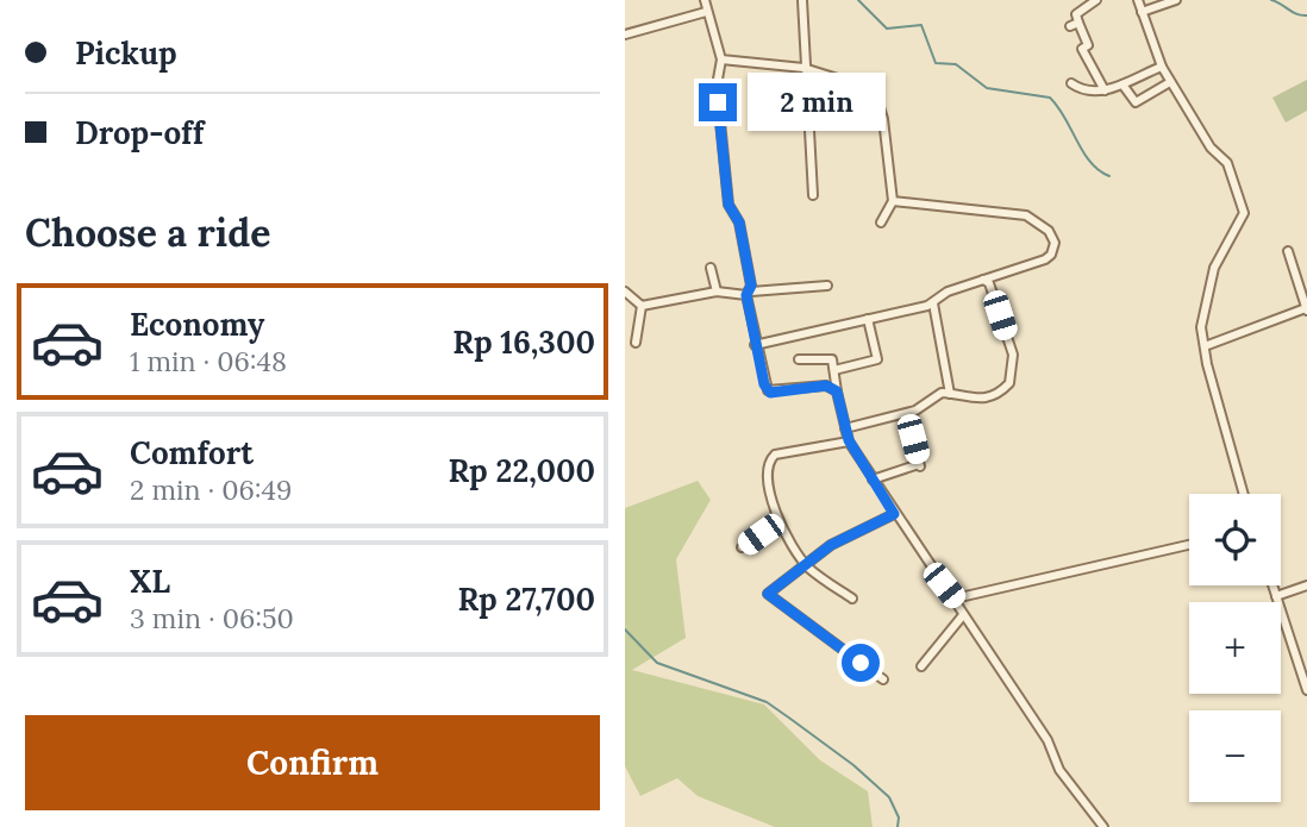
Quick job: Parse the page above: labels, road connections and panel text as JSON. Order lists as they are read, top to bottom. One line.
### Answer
{"page":{"banner":["Pickup","Drop-off"],"bubble":"2 min","heading":"Choose a ride","list":[{"name":"Economy","note":"1 min · 06:48","value":"Rp 16,300"},{"name":"Comfort","note":"2 min · 06:49","value":"Rp 22,000"},{"name":"XL","note":"3 min · 06:50","value":"Rp 27,700"}],"map_buttons":["+","−"],"buttons":"Confirm"}}
